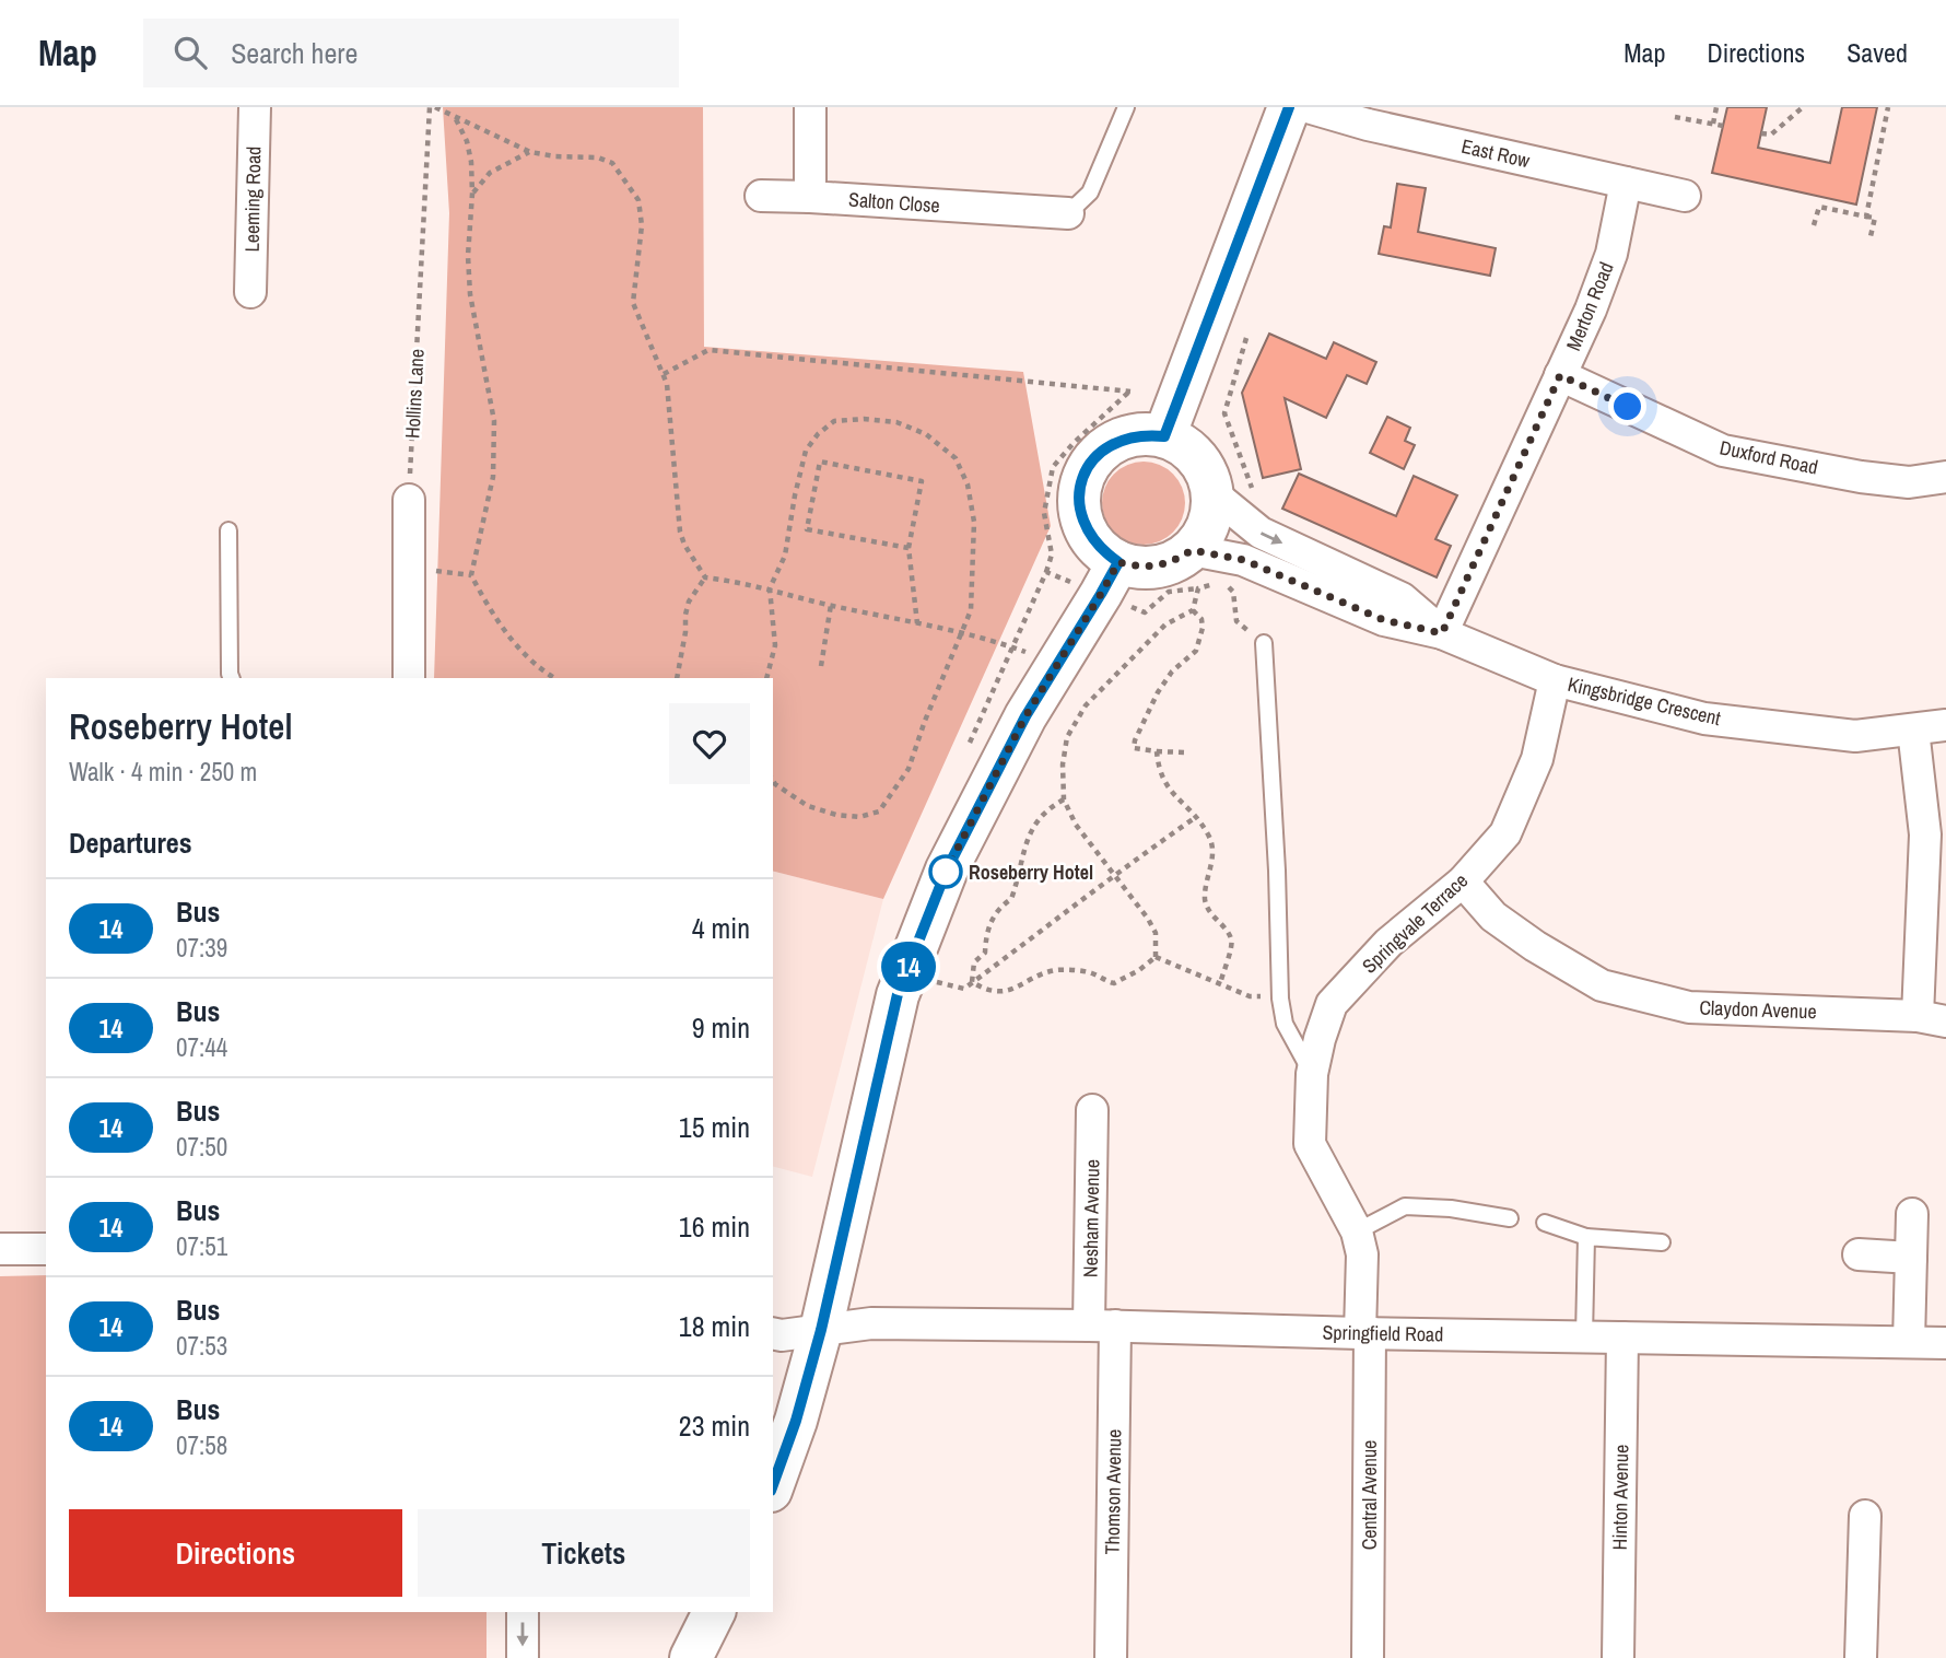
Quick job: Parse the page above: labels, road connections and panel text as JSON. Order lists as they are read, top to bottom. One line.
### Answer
{"streets":{"street":["East Row","Leeming Road","Salton Close","Merton Road","Duxford Road","Kingsbridge Crescent","Springvale Terrace","Claydon Avenue","Nesham Avenue","Springfield Road","Thomson Avenue","Central Avenue","Hinton Avenue"],"path":["Hollins Lane"]},"crossings":[["East Row","Merton Road"],["Merton Road","Duxford Road"],["Merton Road","Kingsbridge Crescent"],["Kingsbridge Crescent","Springvale Terrace"],["Kingsbridge Crescent","Claydon Avenue"],["Springvale Terrace","Claydon Avenue"],["Springvale Terrace","Central Avenue"],["Nesham Avenue","Springfield Road"],["Nesham Avenue","Thomson Avenue"],["Springfield Road","Thomson Avenue"],["Springfield Road","Central Avenue"],["Springfield Road","Hinton Avenue"]],"places":["Roseberry Hotel"],"lines":["bus line 14"],"page":{"header":"Map","search":"Search here","nav":["Map","Directions","Saved"],"on_map":"14","heading":[["Roseberry Hotel","Walk · 4 min · 250 m"],"Departures"],"list":[{"mark":"14","name":"Bus","note":"07:39","value":"4 min"},{"mark":"14","name":"Bus","note":"07:44","value":"9 min"},{"mark":"14","name":"Bus","note":"07:50","value":"15 min"},{"mark":"14","name":"Bus","note":"07:51","value":"16 min"},{"mark":"14","name":"Bus","note":"07:53","value":"18 min"},{"mark":"14","name":"Bus","note":"07:58","value":"23 min"}],"buttons":["Directions","Tickets"]}}
